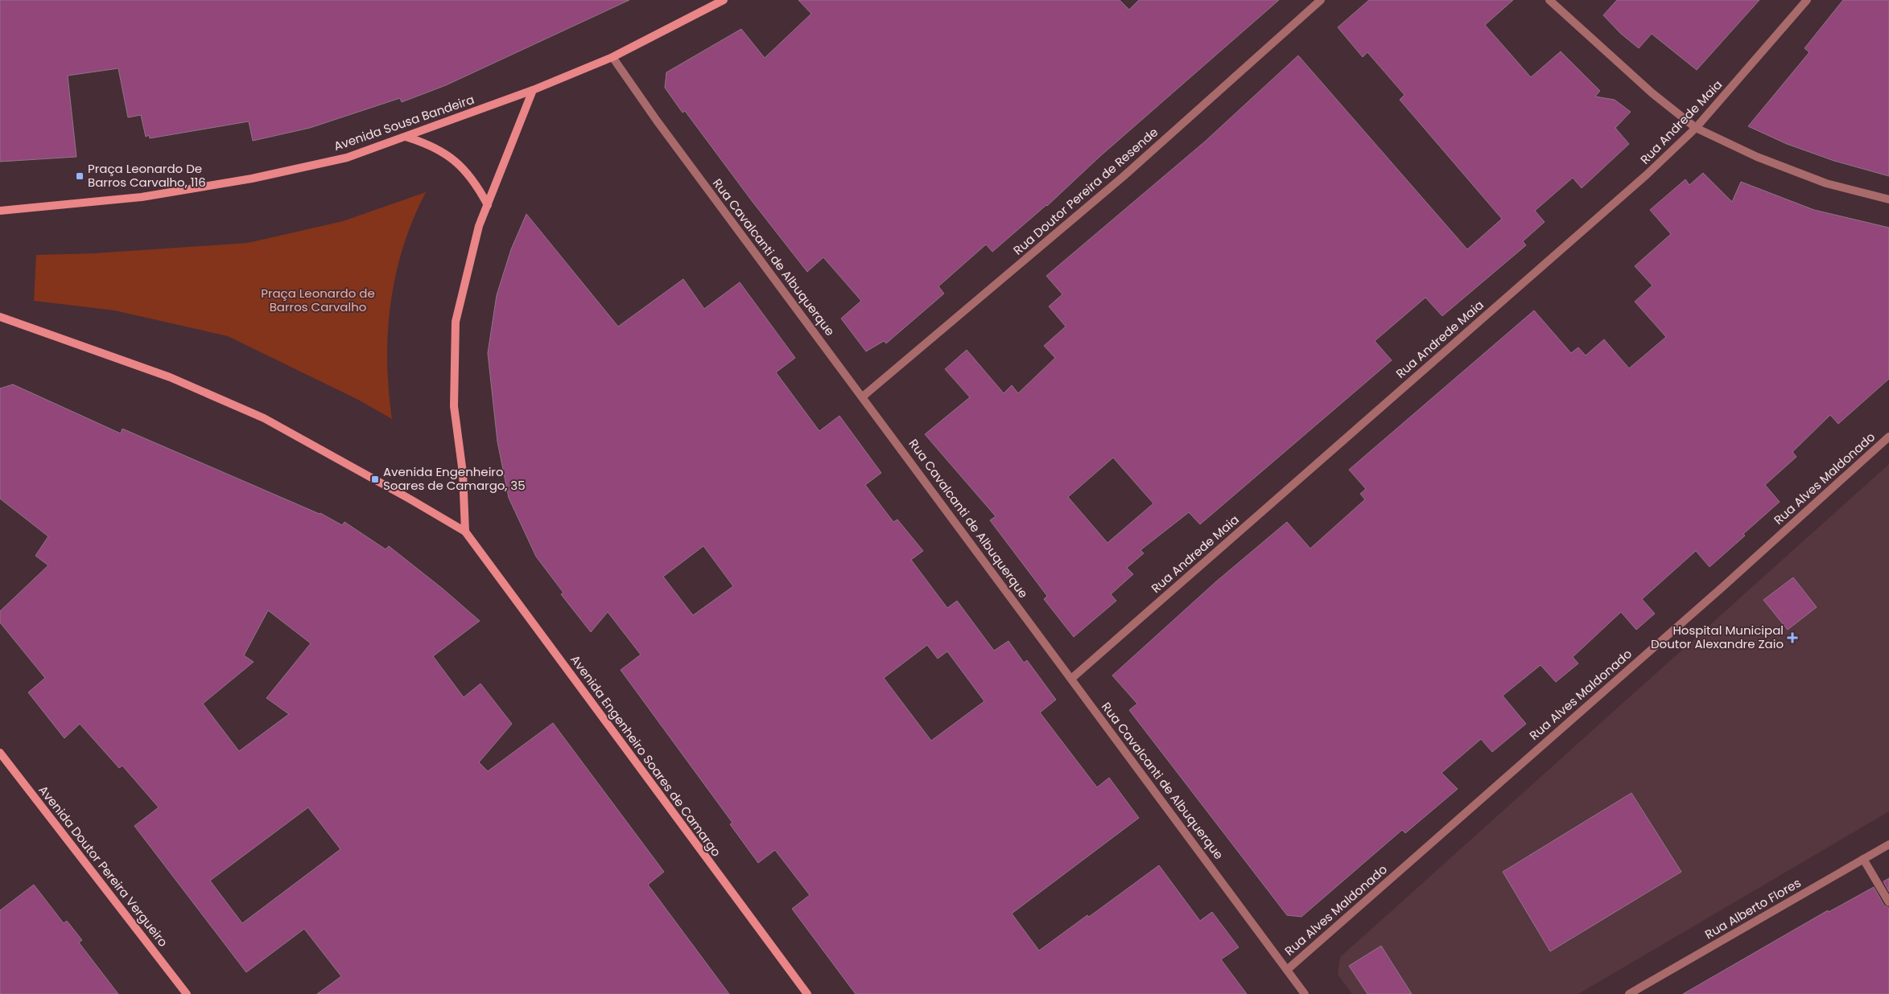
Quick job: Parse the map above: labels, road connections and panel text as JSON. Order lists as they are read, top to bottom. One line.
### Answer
{"streets":{"street":["Rua Andrede Maia","Avenida Sousa Bandeira","Rua Doutor Pereira de Resende","Rua Cavalcanti de Albuquerque","Rua Alves Maldonado","Avenida Engenheiro Soares de Camargo","Avenida Doutor Pereira Vergueiro","Rua Alberto Flores"]},"crossings":[["Rua Andrede Maia","Rua Cavalcanti de Albuquerque"],["Avenida Sousa Bandeira","Rua Cavalcanti de Albuquerque"],["Rua Doutor Pereira de Resende","Rua Cavalcanti de Albuquerque"],["Rua Cavalcanti de Albuquerque","Rua Alves Maldonado"]],"parks":["Praça Leonardo de Barros Carvalho"],"places":{"transit":["Praça Leonardo De Barros Carvalho, 116","Avenida Engenheiro Soares de Camargo, 35"],"health":["Hospital Municipal Doutor Alexandre Zaio"]}}
